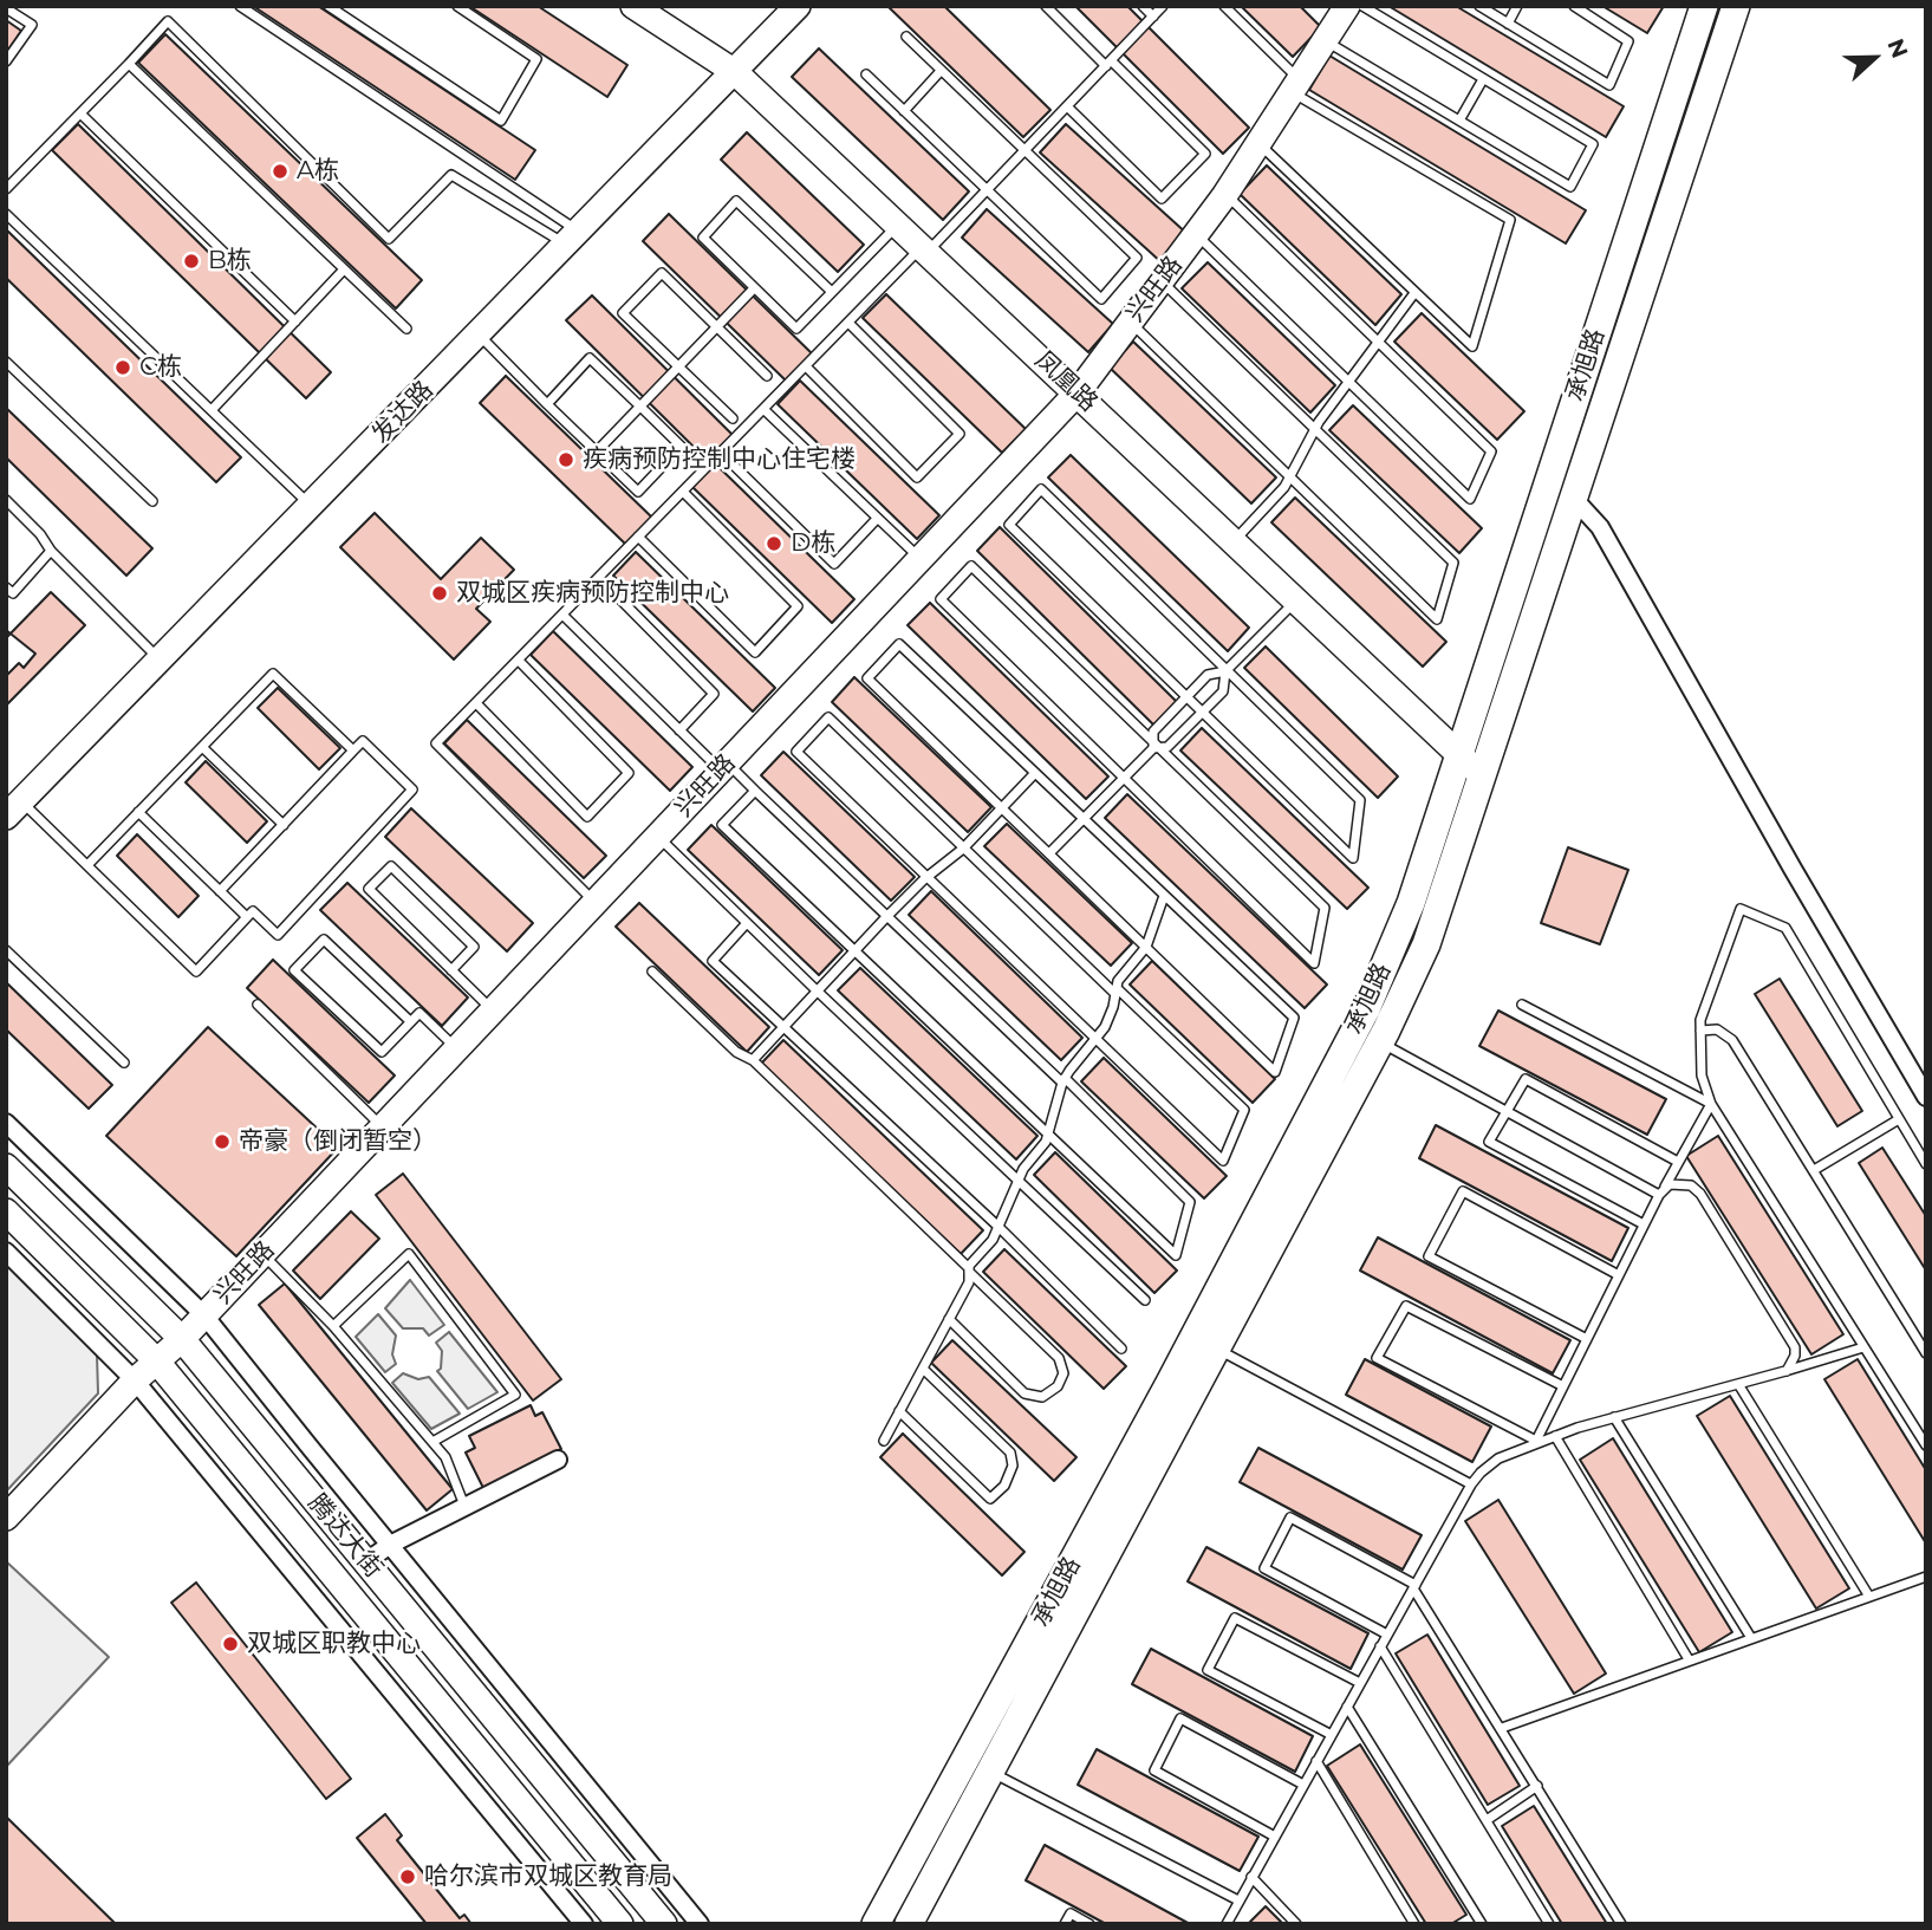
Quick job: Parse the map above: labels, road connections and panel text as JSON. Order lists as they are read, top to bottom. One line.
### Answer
{"streets":{"main road":["承旭路"],"street":["兴旺路","凤凰路","发达路","腾达大街"]},"crossings":[["兴旺路","凤凰路"],["兴旺路","腾达大街"],["承旭路","凤凰路"],["凤凰路","发达路"]],"places":["A栋","B栋","C栋","疾病预防控制中心住宅楼","D栋","双城区疾病预防控制中心","帝豪（倒闭暂空）","双城区职教中心","哈尔滨市双城区教育局"],"north":"right"}
